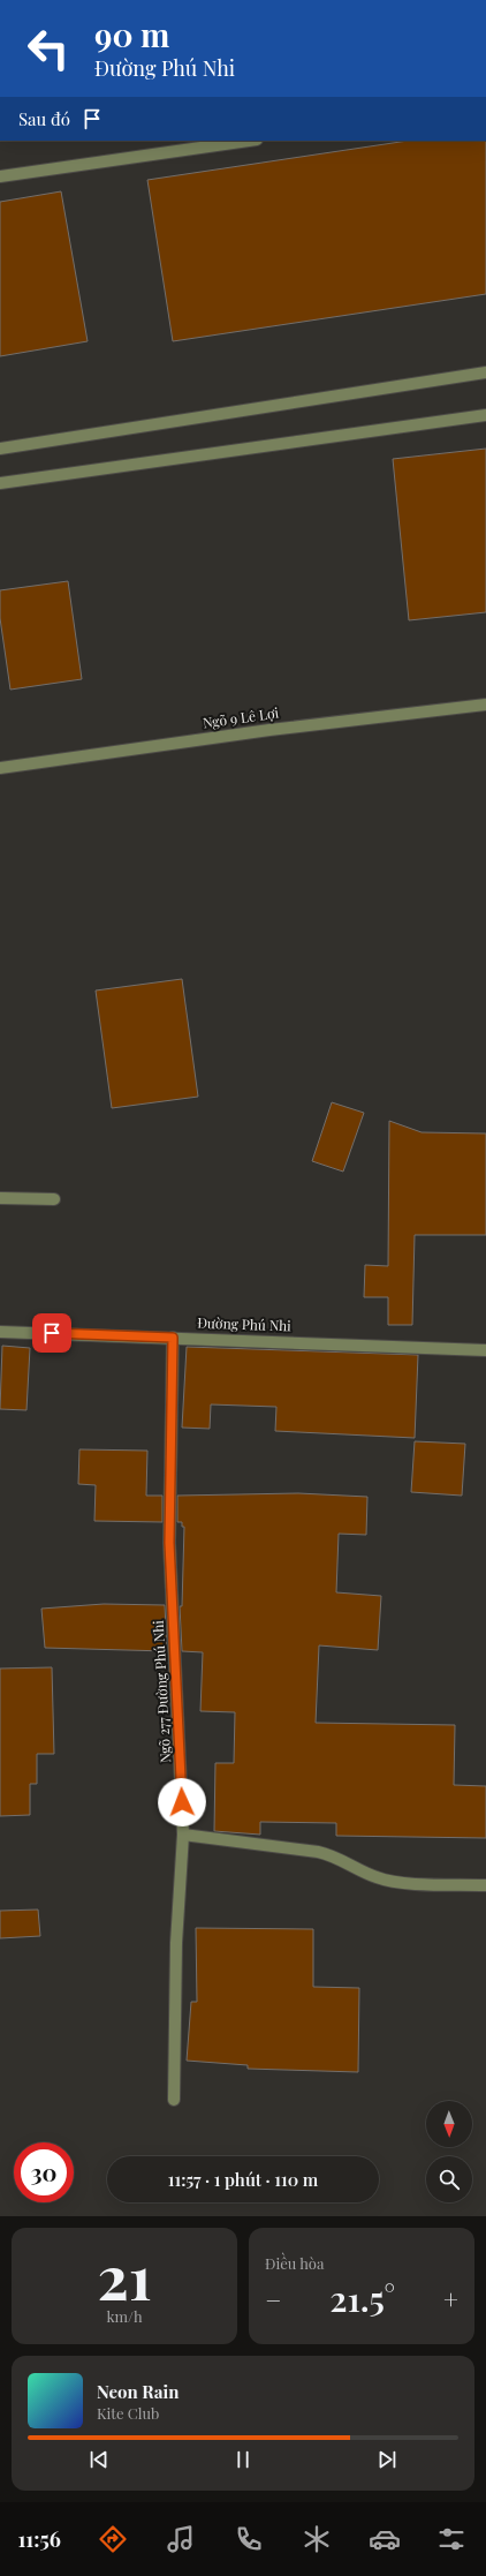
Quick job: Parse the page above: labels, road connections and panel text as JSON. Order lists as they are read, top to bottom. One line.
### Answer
{"streets":{"street":["Ngõ 9 Lê Lợi","Đường Phú Nhi","Ngõ 277 Đường Phú Nhi"]},"crossings":[["Đường Phú Nhi","Ngõ 277 Đường Phú Nhi"]],"north":"bottom","page":{"turn":["90 m","Đường Phú Nhi"],"then":"Sau đó","limit":"30","trip":"11:57 · 1 phút · 110 m","tile":[["21","km/h"],"Điều hòa"],"heat":["−","21.5°","+"],"song":["Neon Rain","Kite Club"],"tabs":"11:56"}}
